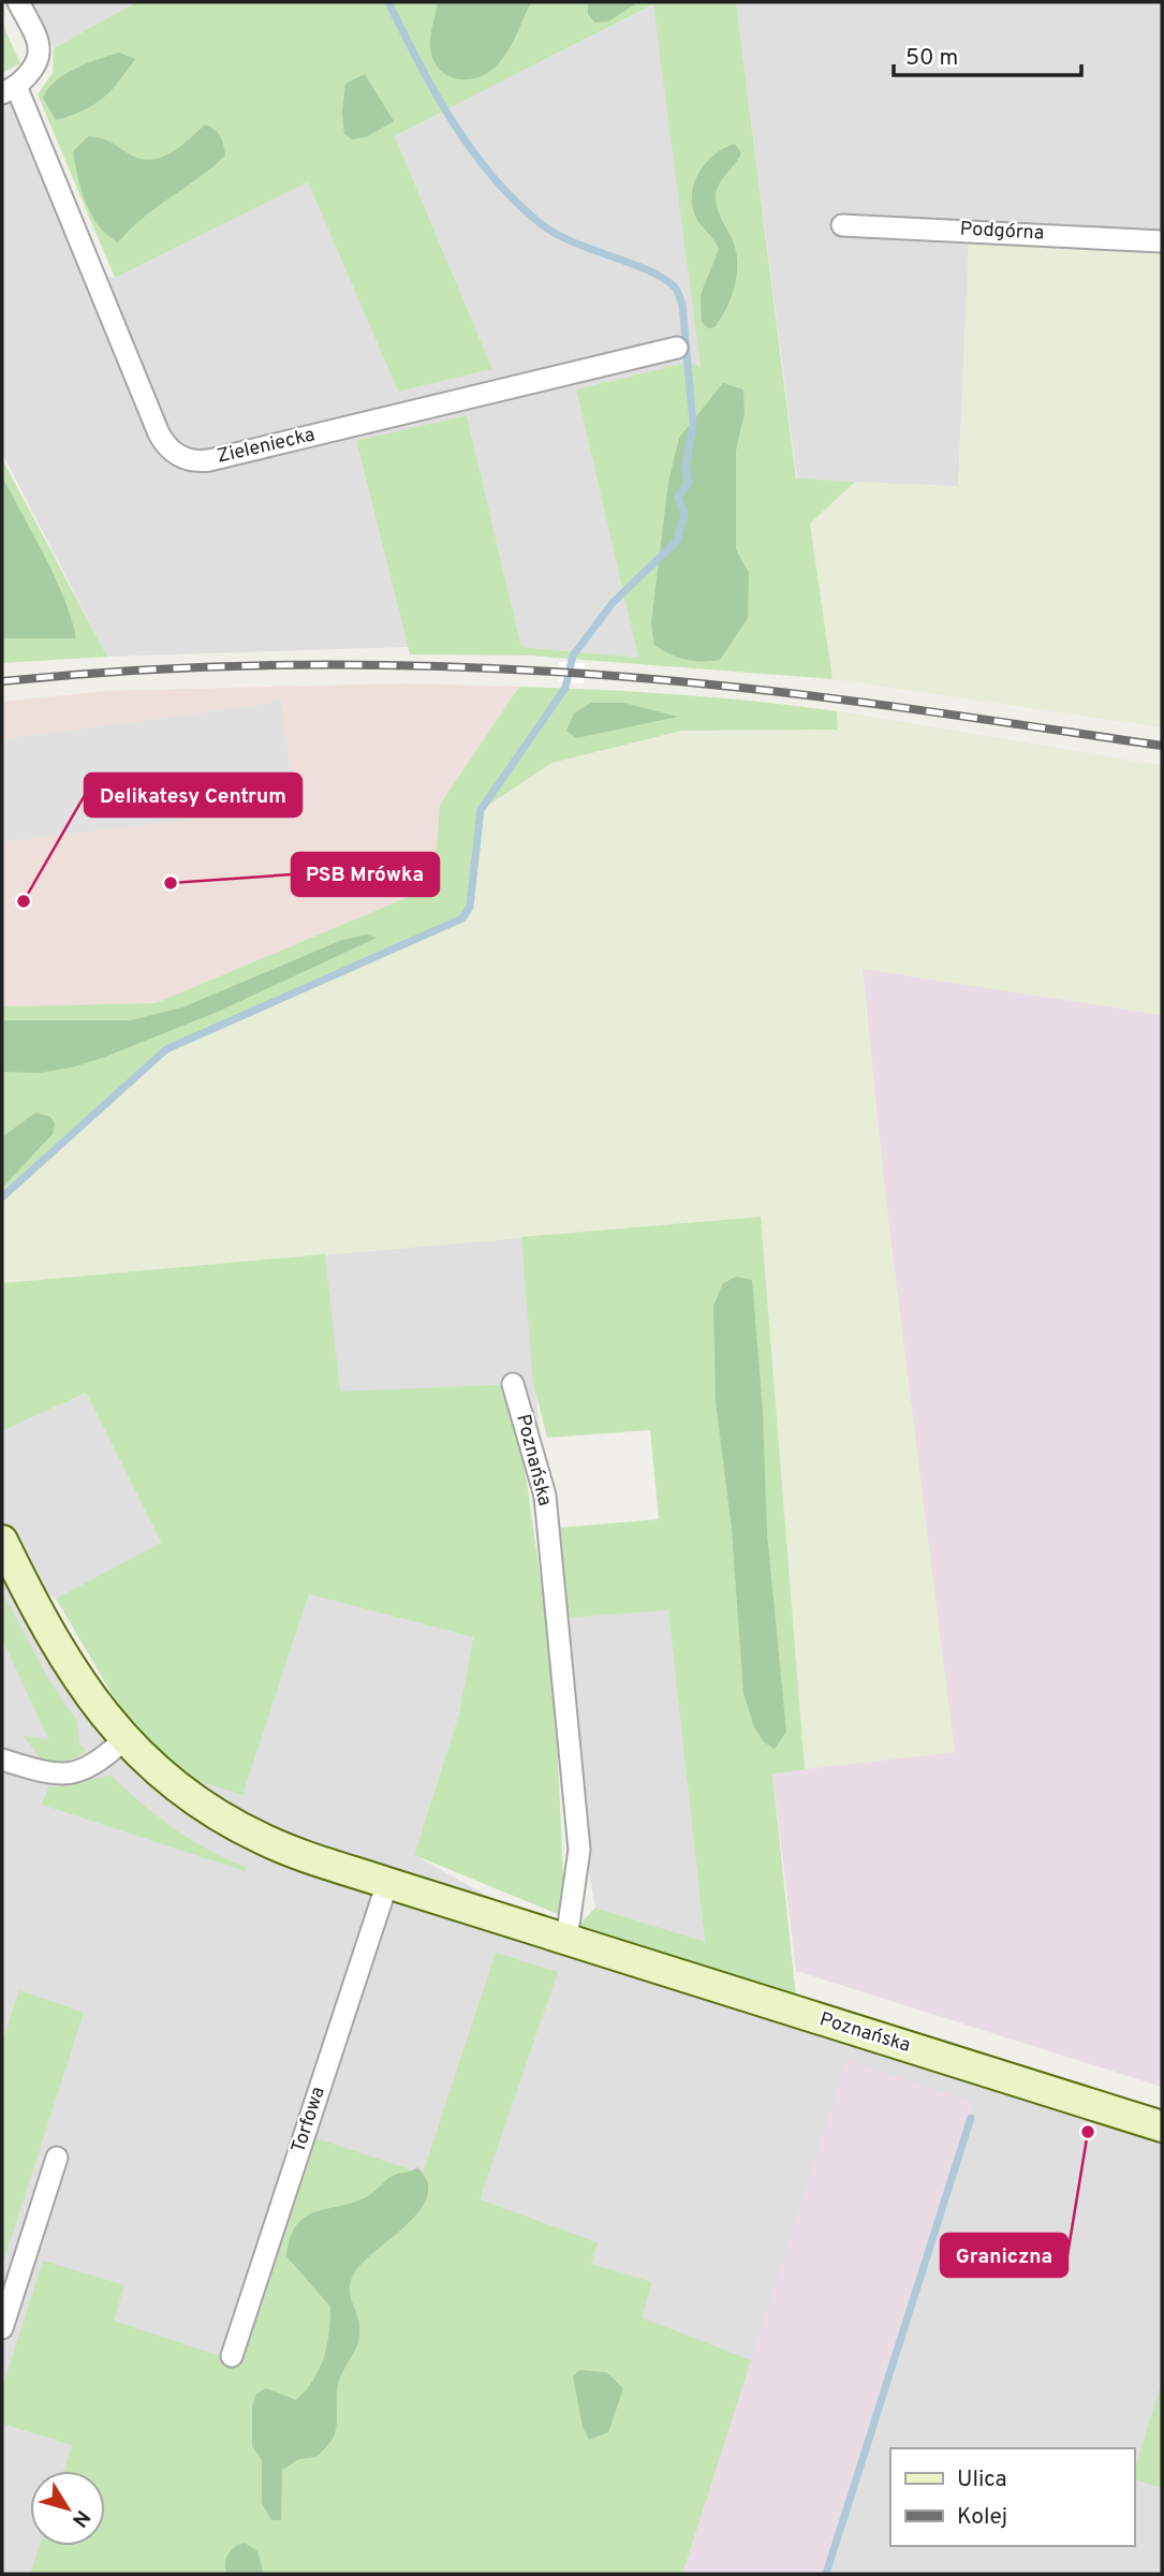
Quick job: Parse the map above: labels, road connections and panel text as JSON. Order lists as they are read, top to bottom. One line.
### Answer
{"streets":{"main road":["Poznańska"],"street":["Podgórna","Zieleniecka","Torfowa"]},"crossings":[["Poznańska","Torfowa"]],"places":["PSB Mrówka","Delikatesy Centrum","Graniczna"],"legend":["Ulica","Kolej"],"scale_bar":"50 m","north":"bottom right"}
